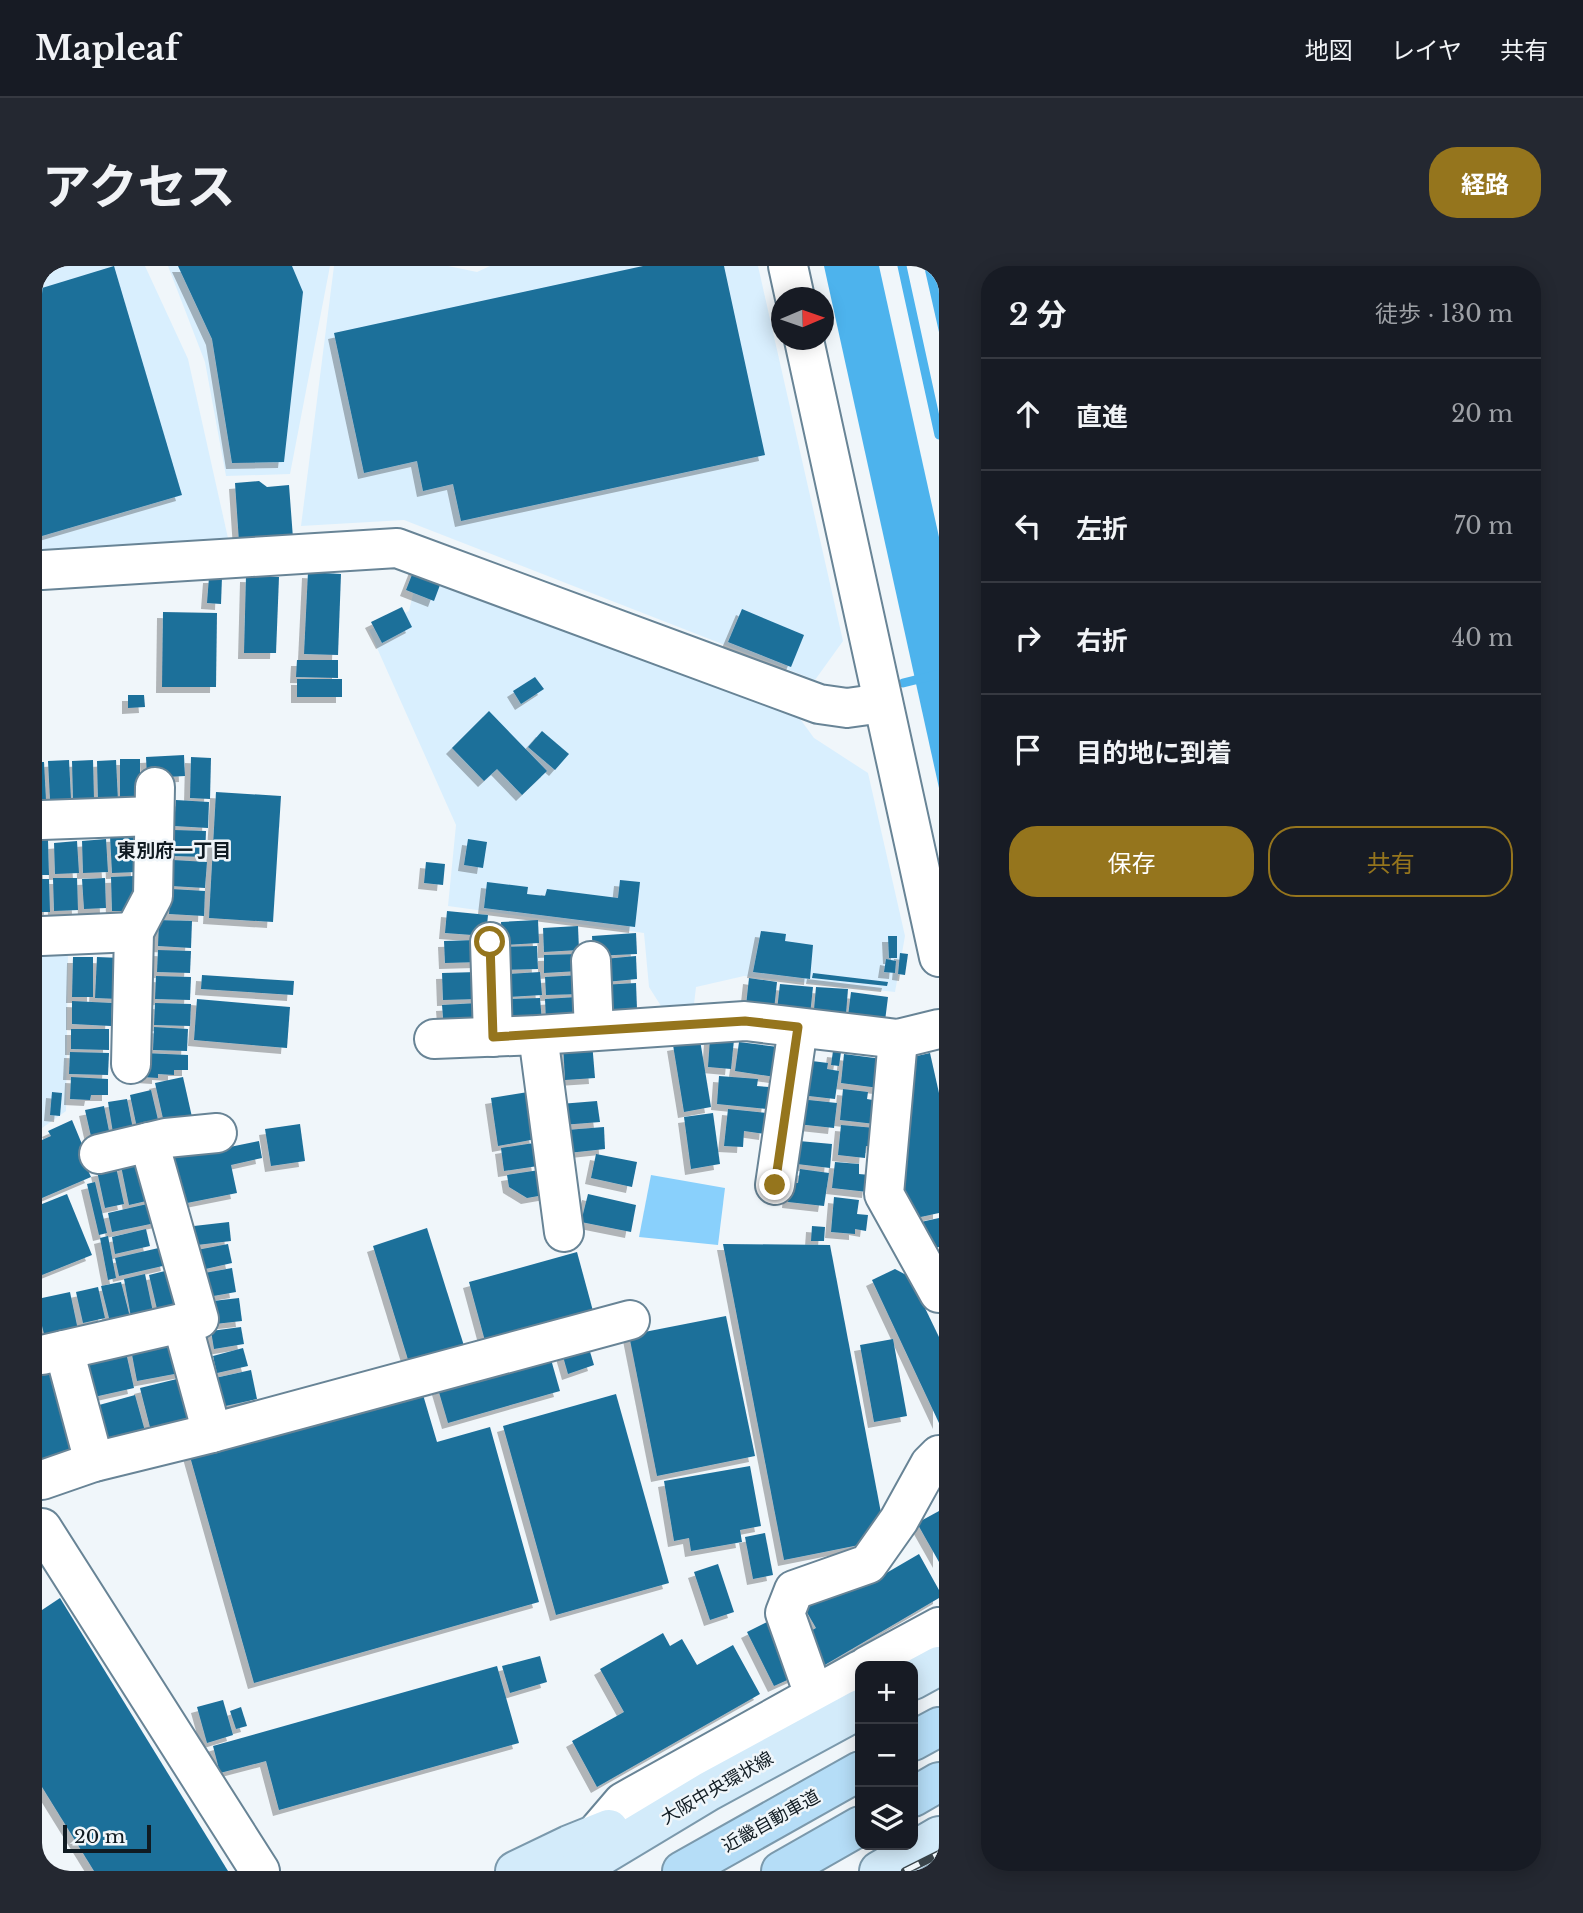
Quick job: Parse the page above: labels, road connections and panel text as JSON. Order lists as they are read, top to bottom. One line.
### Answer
{"streets":{"highway":["近畿自動車道"],"main road":["大阪中央環状線"]},"districts":["東別府一丁目"],"scale_bar":"20 m","north":"right","page":{"header":"Mapleaf","nav":["地図","レイヤ","共有"],"title":"アクセス","buttons":["経路",["保存","共有"]],"heading":["2 分","徒歩 · 130 m"],"list":[["直進","20 m"],["左折","70 m"],["右折","40 m"],"目的地に到着"],"map_buttons":["+","−"],"scale":"20 m"}}
